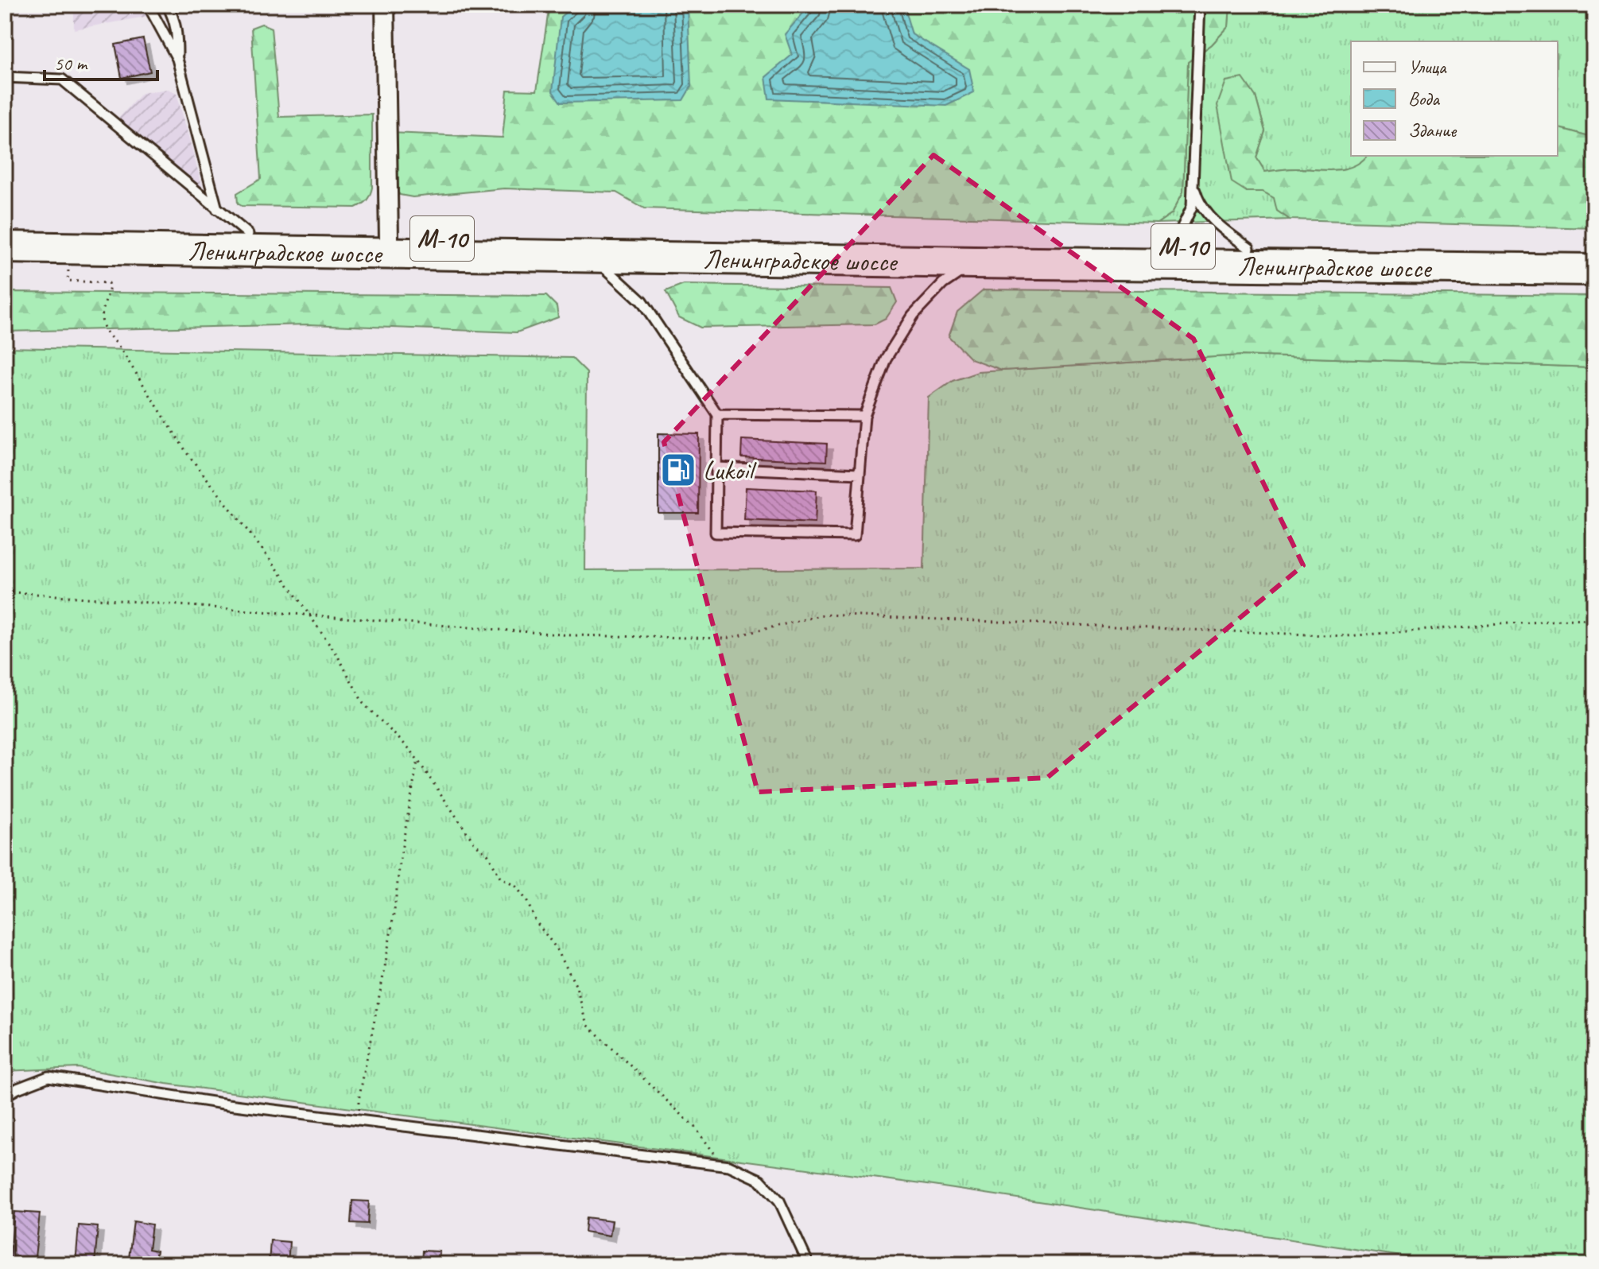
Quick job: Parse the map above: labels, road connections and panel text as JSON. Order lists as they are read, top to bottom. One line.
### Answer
{"streets":{"highway":["М-10","Ленинградское шоссе"]},"places":{"fuel station":["Lukoil"]},"legend":["Улица","Вода","Здание"],"scale_bar":"50 m"}
